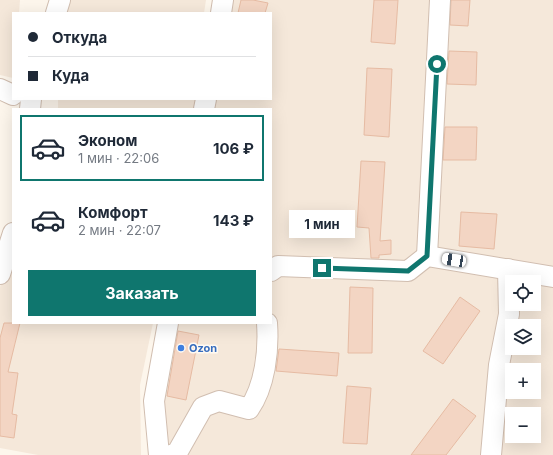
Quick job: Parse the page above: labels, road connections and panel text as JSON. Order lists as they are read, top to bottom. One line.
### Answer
{"places":["Ozon"],"page":{"banner":["Откуда","Куда"],"list":[{"name":"Эконом","note":"1 мин · 22:06","value":"106 ₽"},{"name":"Комфорт","note":"2 мин · 22:07","value":"143 ₽"}],"bubble":"1 мин","buttons":"Заказать","map_buttons":["+","−"]}}
